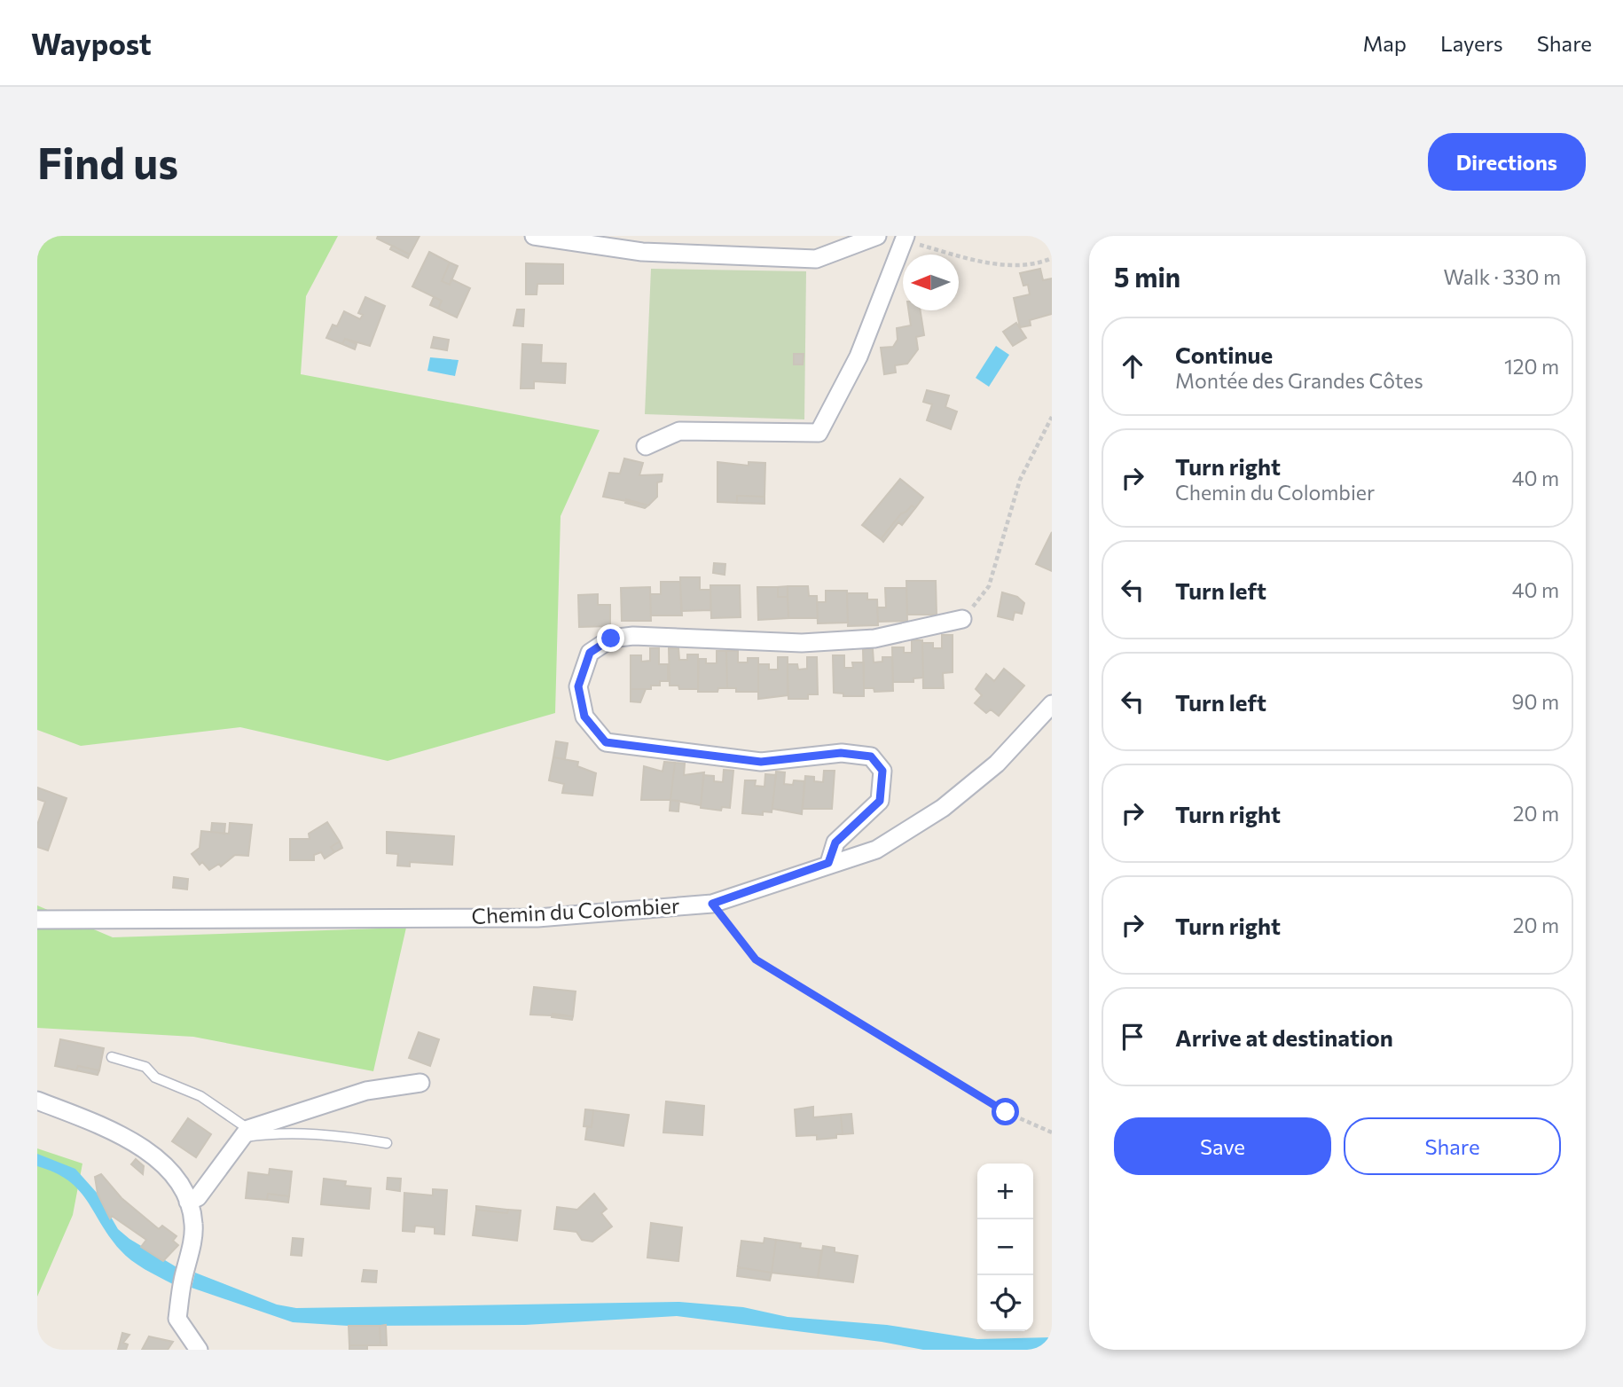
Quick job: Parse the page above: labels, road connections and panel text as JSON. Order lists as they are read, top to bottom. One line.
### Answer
{"streets":{"street":["Chemin du Colombier"]},"north":"left","page":{"header":"Waypost","nav":["Map","Layers","Share"],"buttons":["Directions",["Save","Share"]],"title":"Find us","heading":["5 min","Walk · 330 m"],"list":[["Continue","Montée des Grandes Côtes","120 m"],["Turn right","Chemin du Colombier","40 m"],["Turn left","40 m"],["Turn left","90 m"],["Turn right","20 m"],["Turn right","20 m"],"Arrive at destination"],"map_buttons":["+","−"]}}
